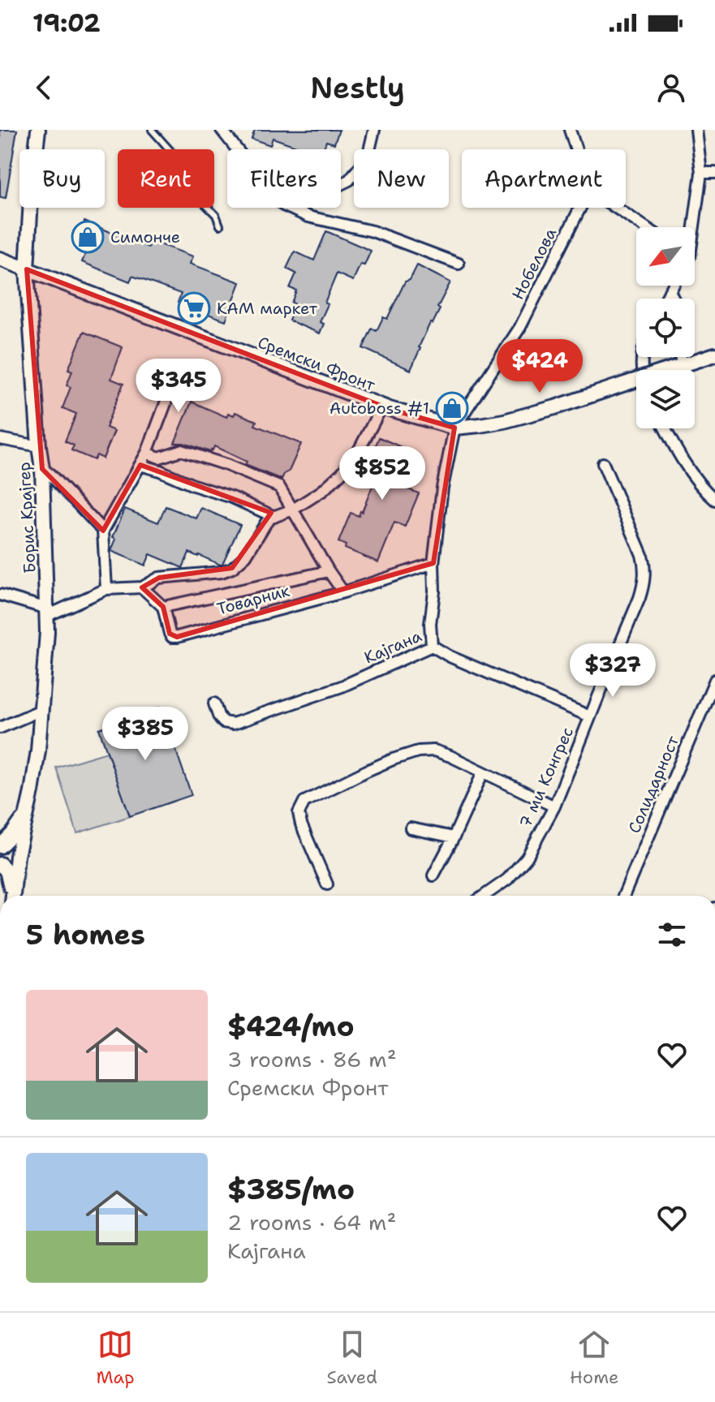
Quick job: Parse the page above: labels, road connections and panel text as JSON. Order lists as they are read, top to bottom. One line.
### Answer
{"streets":{"street":["Нобелова","Сремски Фронт","Борис Крајгер","Товарник","Кајгана","7 ми Конгрес","Солидарност"]},"crossings":[["Нобелова","Сремски Фронт"],["Нобелова","Товарник"],["Нобелова","Кајгана"],["Сремски Фронт","Борис Крајгер"],["Кајгана","7 ми Конгрес"]],"places":{"shop":["Симонче","Autoboss #1"],"supermarket":["КАМ маркет"]},"north":"bottom left","page":{"status":"19:02","header":"Nestly","chip":["Buy","Rent","Filters","New","Apartment"],"price":["$424","$345","$852","$327","$385"],"heading":"5 homes","list":[{"name":"$424/mo","note":"3 rooms · 86 m² · Сремски Фронт"},{"name":"$385/mo","note":"2 rooms · 64 m² · Кајгана"}],"tabs":["Map","Saved","Home"]}}
